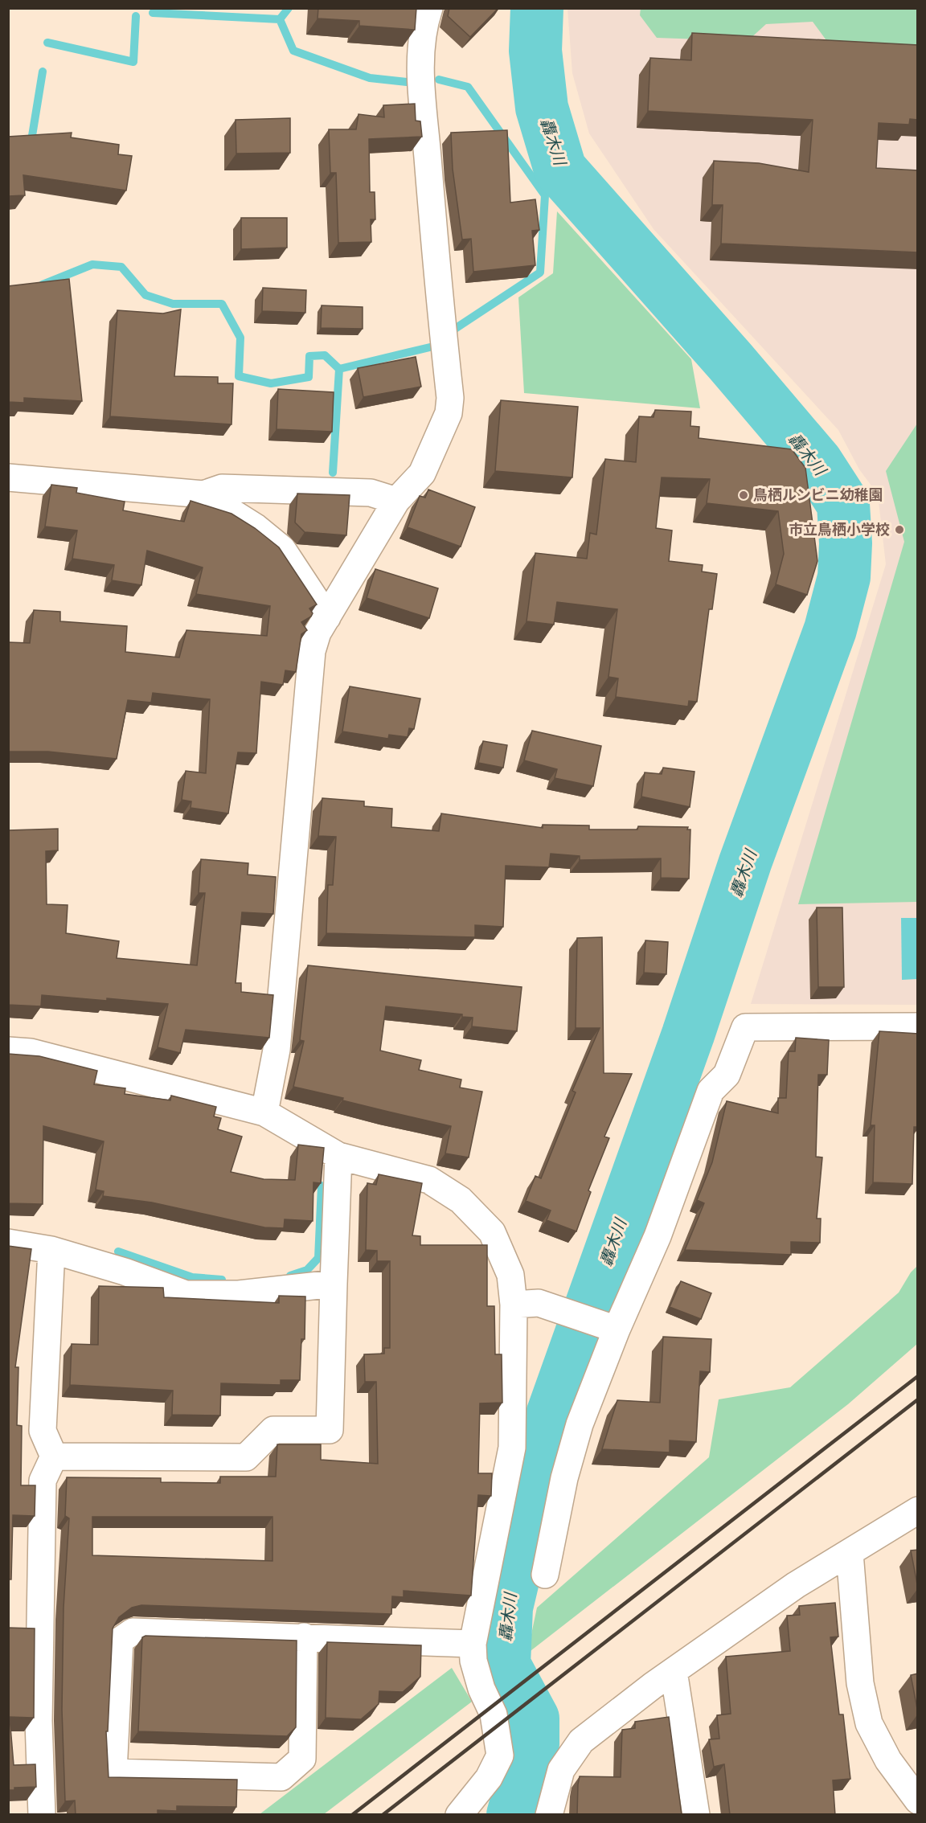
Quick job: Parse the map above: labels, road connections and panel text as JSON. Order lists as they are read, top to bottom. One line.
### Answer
{"water":["轟木川"],"places":["鳥栖ルンビニ幼稚園","市立鳥栖小学校"]}
